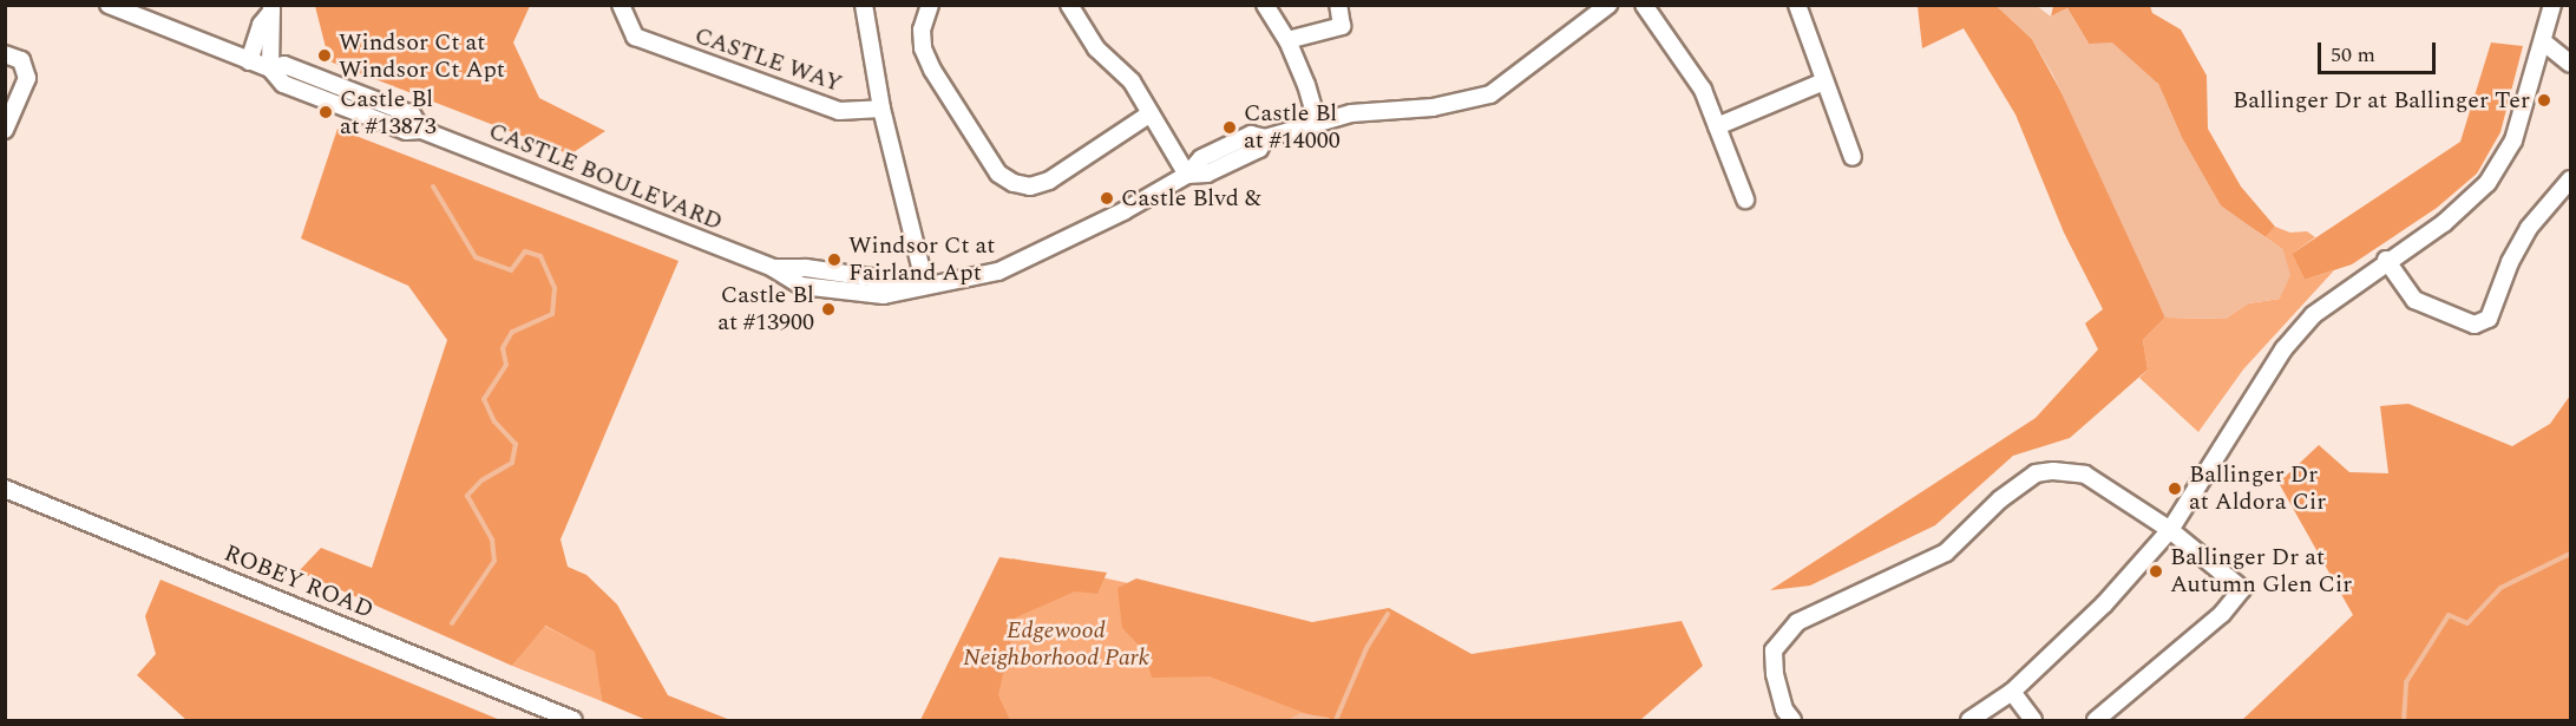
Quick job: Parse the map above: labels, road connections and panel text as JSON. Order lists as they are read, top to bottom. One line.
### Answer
{"streets":{"street":["CASTLE WAY","CASTLE BOULEVARD","ROBEY ROAD"]},"parks":["Edgewood Neighborhood Park"],"places":["Windsor Ct at Windsor Ct Apt","Ballinger Dr at Ballinger Ter","Castle Bl at #13873","Castle Bl at #14000","Castle Blvd &","Windsor Ct at Fairland Apt","Castle Bl at #13900","Ballinger Dr at Aldora Cir","Ballinger Dr at Autumn Glen Cir"],"scale_bar":"50 m"}
